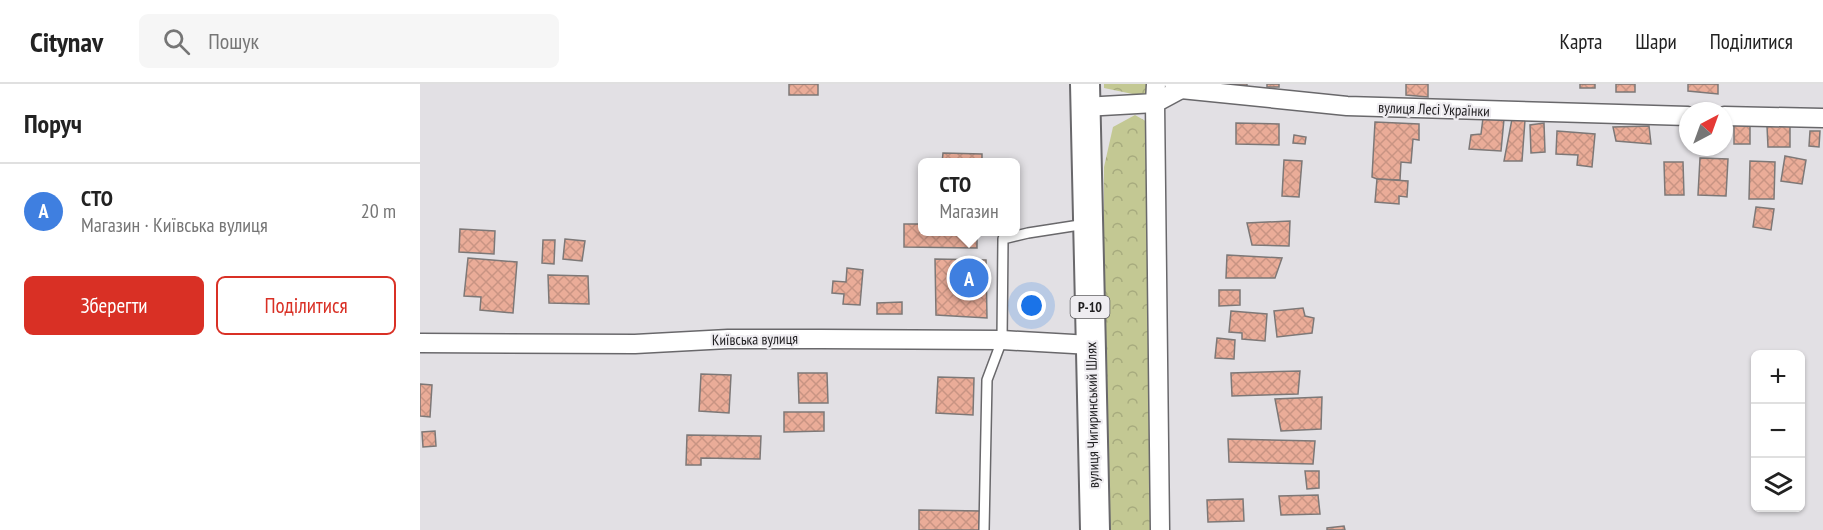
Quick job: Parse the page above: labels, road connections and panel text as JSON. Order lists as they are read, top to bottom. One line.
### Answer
{"streets":{"main road":["Р-10","вулиця Чигиринський Шлях"],"street":["вулиця Лесі Українки","Київська вулиця"]},"crossings":[["Київська вулиця","вулиця Чигиринський Шлях"]],"north":"top right","page":{"header":"Citynav","search":"Пошук","nav":["Карта","Шари","Поділитися"],"heading":"Поруч","popup":["СТО","Магазин"],"list":[{"mark":"A","name":"СТО","note":"Магазин · Київська вулиця","value":"20 m"}],"pins":"A","buttons":["Зберегти","Поділитися"],"map_buttons":["+","−"]}}
